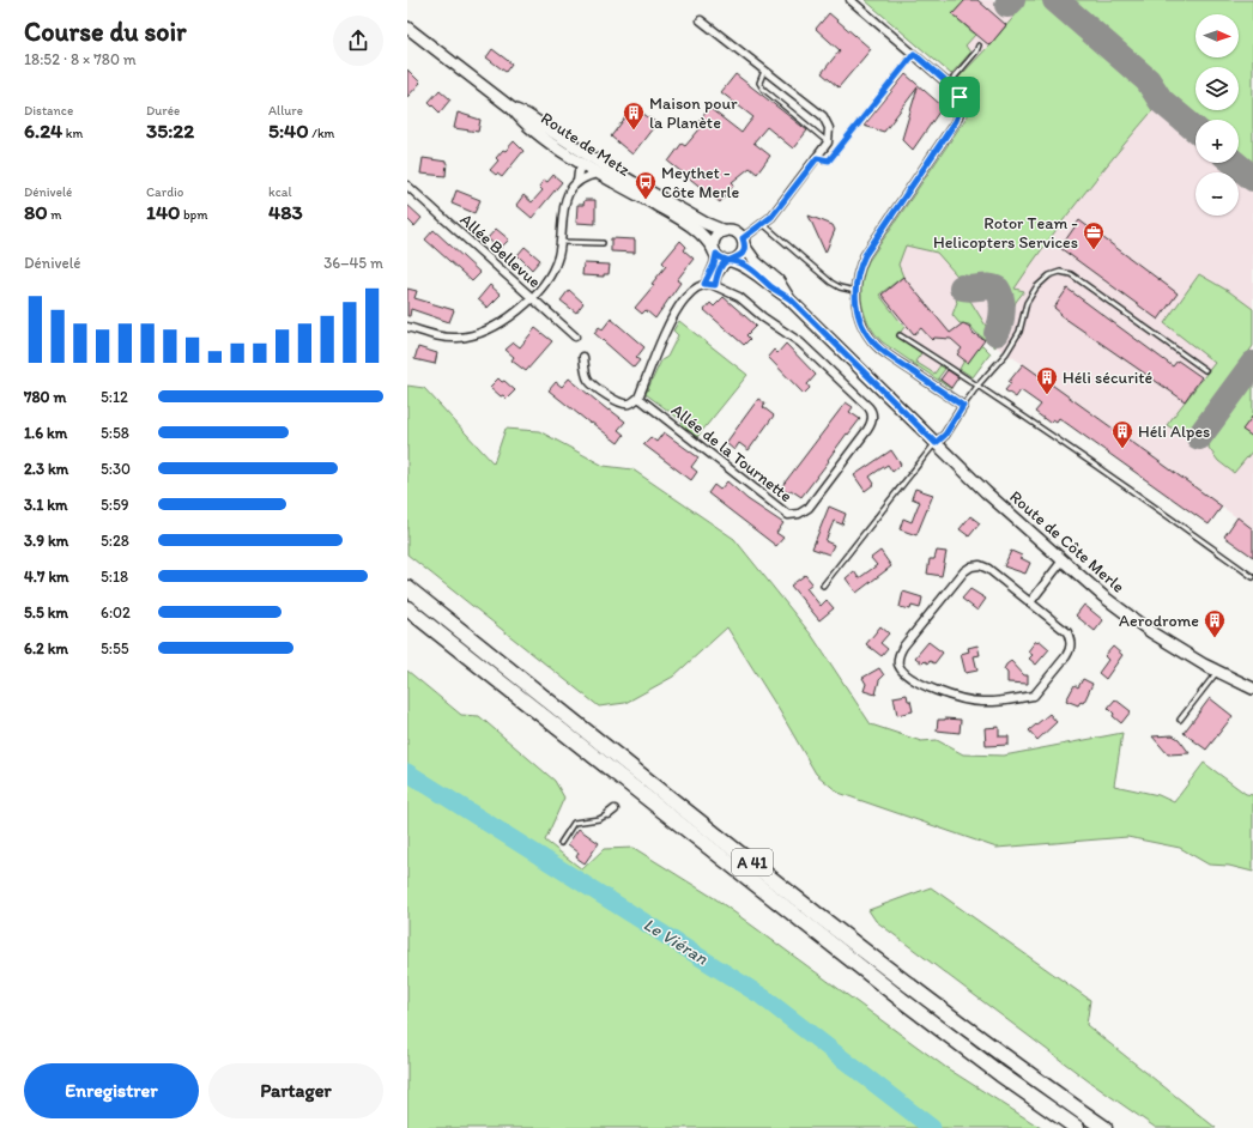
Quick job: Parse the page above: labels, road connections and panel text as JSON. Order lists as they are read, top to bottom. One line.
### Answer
{"streets":{"highway":["A 41"],"main road":["Route de Metz","Route de Côte Merle"],"street":["Allée Bellevue","Allée de la Tournette"]},"water":["Le Viéran"],"places":{"building":["Maison pour la Planète","Héli sécurité","Héli Alpes","Aerodrome"],"bus stop":["Meythet - Côte Merle"],"office":["Rotor Team - Helicopters Services"]},"north":"right","page":{"heading":["Course du soir","18:52 · 8 × 780 m"],"map_buttons":["+","−"],"stats":[["Distance","6.24 km"],["Durée","35:22"],["Allure","5:40 /km"],["Dénivelé","80 m"],["Cardio","140 bpm"],["kcal","483"]],"chart":["Dénivelé","36–45 m"],"list":[{"name":"780 m","note":"5:12"},{"name":"1.6 km","note":"5:58"},{"name":"2.3 km","note":"5:30"},{"name":"3.1 km","note":"5:59"},{"name":"3.9 km","note":"5:28"},{"name":"4.7 km","note":"5:18"},{"name":"5.5 km","note":"6:02"},{"name":"6.2 km","note":"5:55"}],"buttons":["Enregistrer","Partager"]}}
